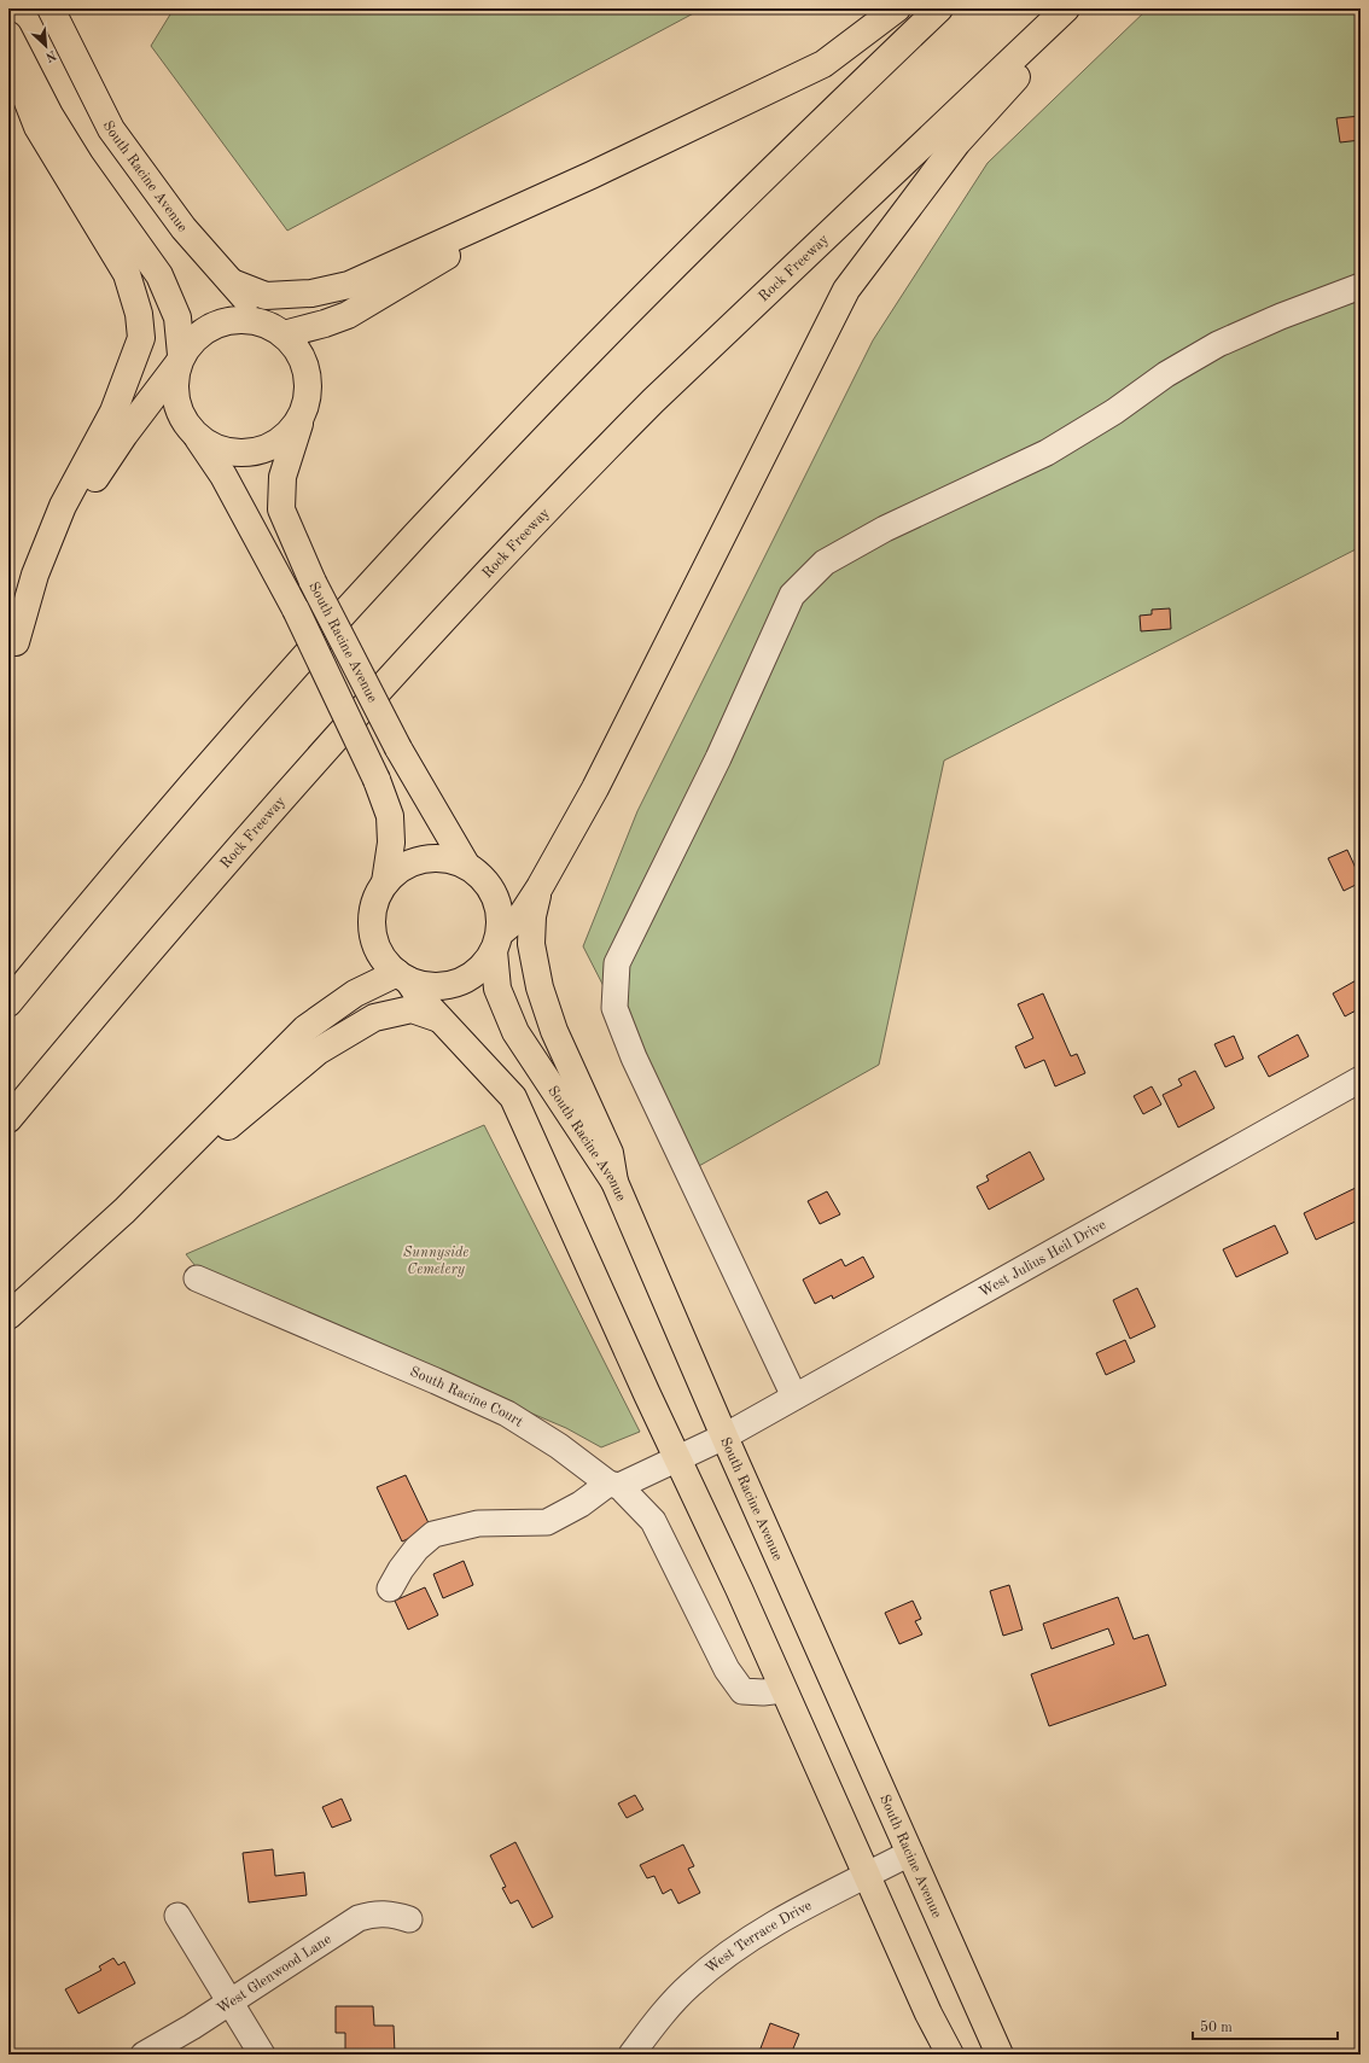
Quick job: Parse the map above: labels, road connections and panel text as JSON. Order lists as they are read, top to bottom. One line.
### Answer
{"streets":{"main road":["South Racine Avenue","Rock Freeway"],"street":["West Julius Heil Drive","South Racine Court","West Terrace Drive","West Glenwood Lane"]},"crossings":[["South Racine Avenue","West Julius Heil Drive"],["South Racine Avenue","West Terrace Drive"]],"parks":["Sunnyside Cemetery"],"scale_bar":"50 m","north":"bottom right"}
